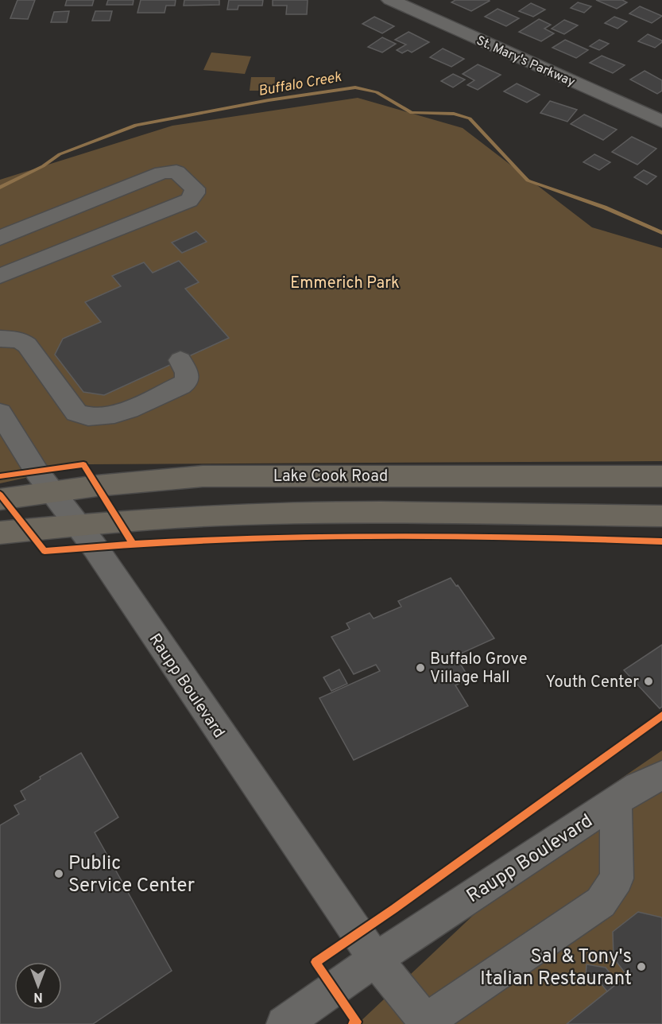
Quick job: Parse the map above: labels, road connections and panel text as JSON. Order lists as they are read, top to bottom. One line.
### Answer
{"streets":{"main road":["Lake Cook Road"],"street":["St. Mary's Parkway","Raupp Boulevard"]},"crossings":[["Lake Cook Road","Raupp Boulevard"]],"water":["Buffalo Creek"],"parks":["Emmerich Park"],"places":["Buffalo Grove Village Hall","Youth Center","Public Service Center","Sal & Tony's Italian Restaurant"],"north":"bottom"}
